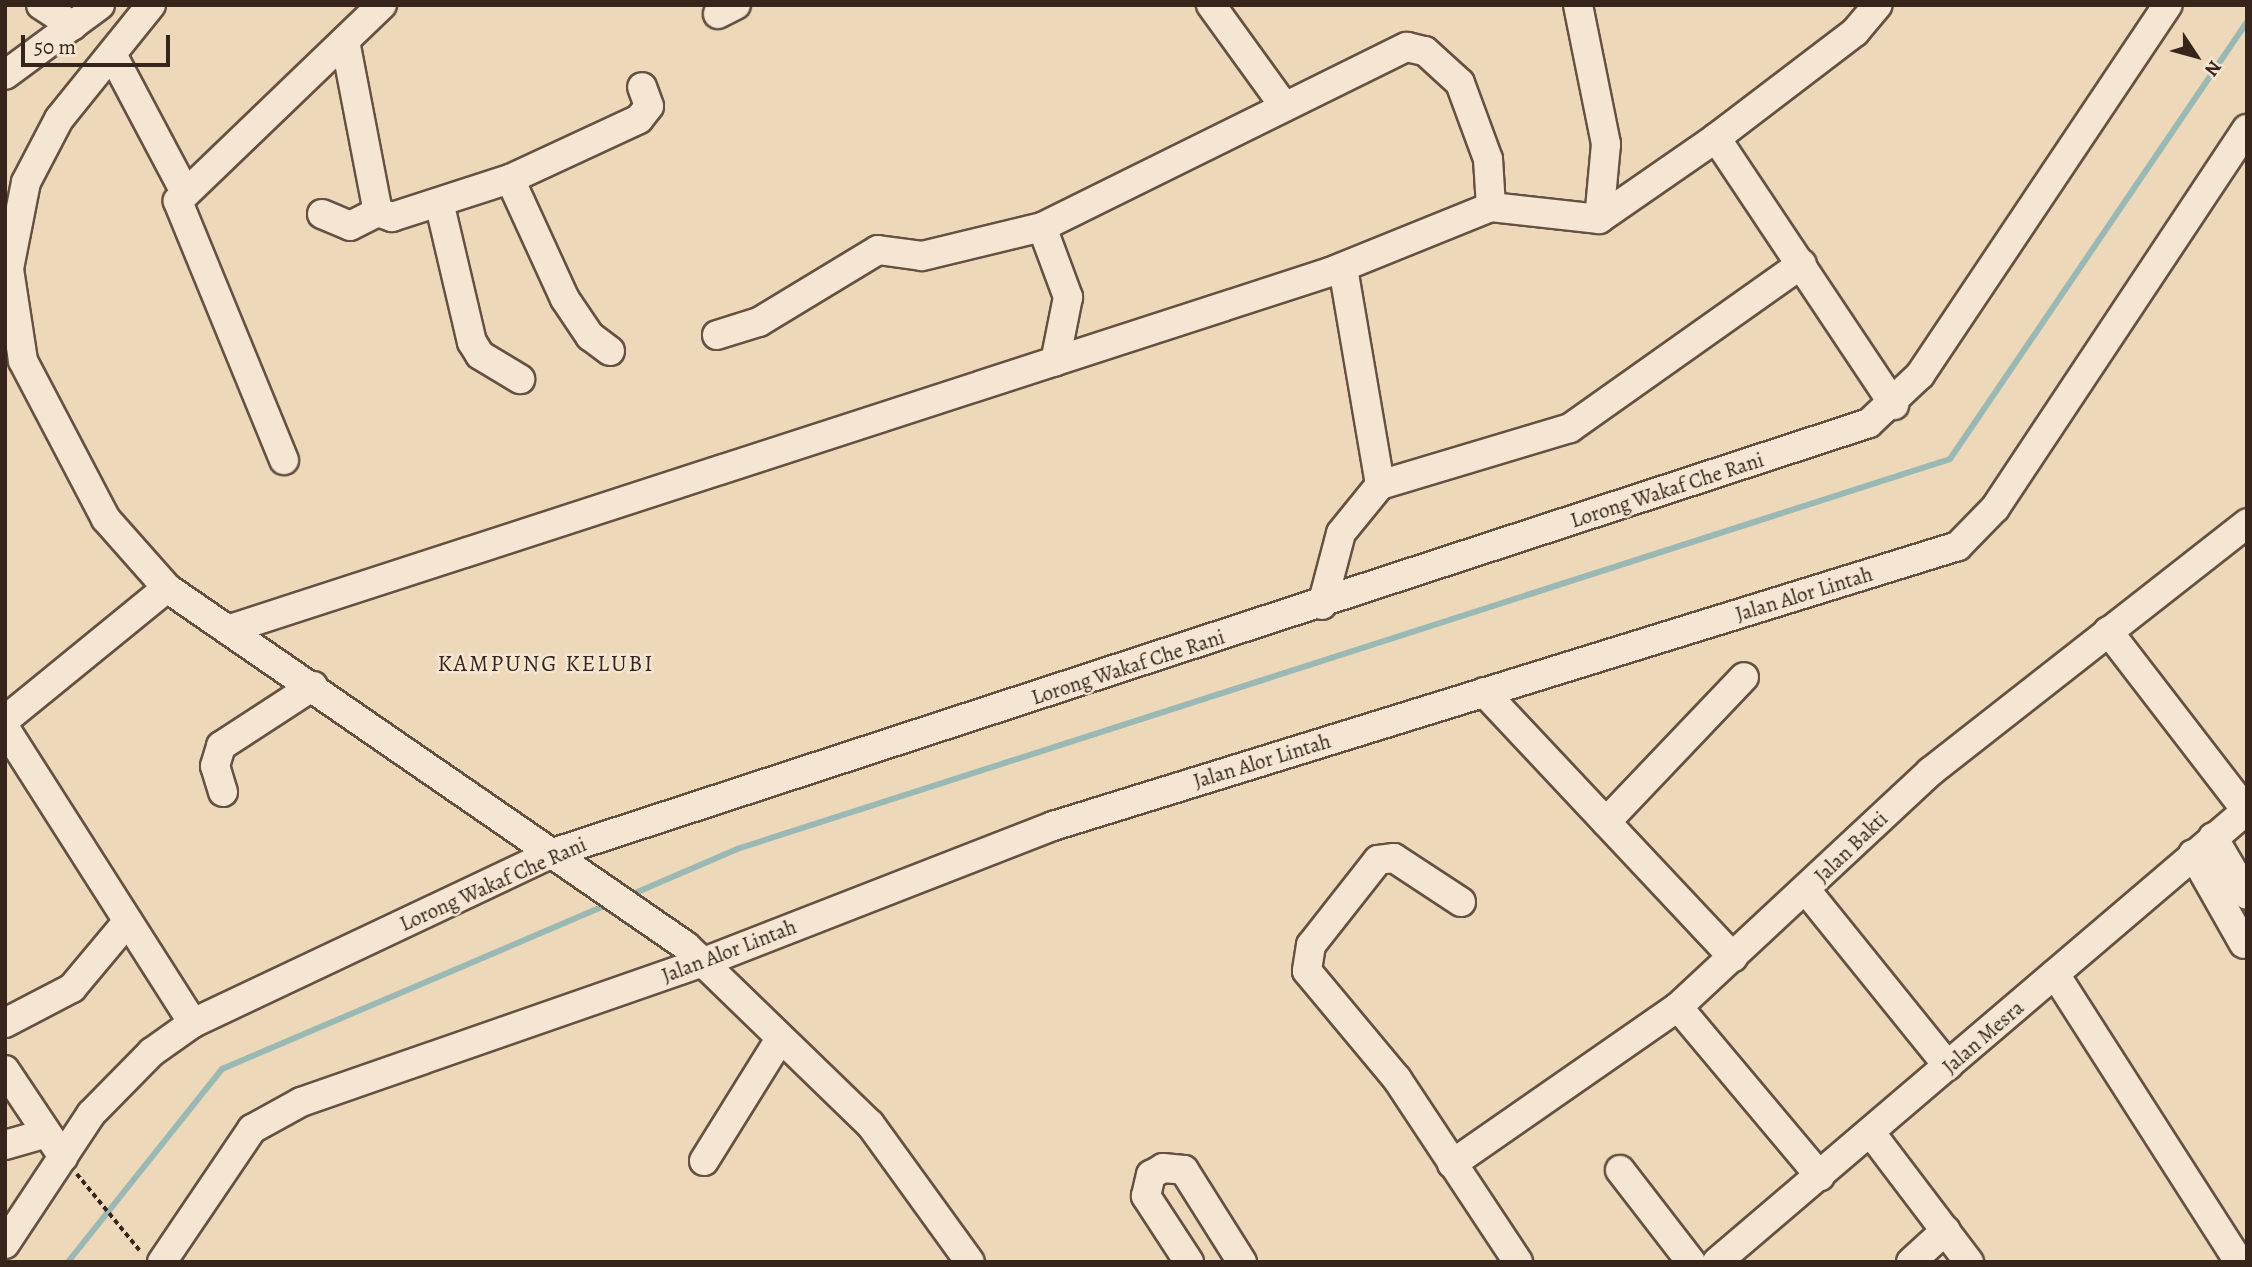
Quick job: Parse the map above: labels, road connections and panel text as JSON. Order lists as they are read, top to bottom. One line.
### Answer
{"streets":{"street":["Lorong Wakaf Che Rani","Jalan Alor Lintah","Jalan Bakti","Jalan Mesra"]},"districts":["KAMPUNG KELUBI"],"scale_bar":"50 m","north":"bottom right"}
